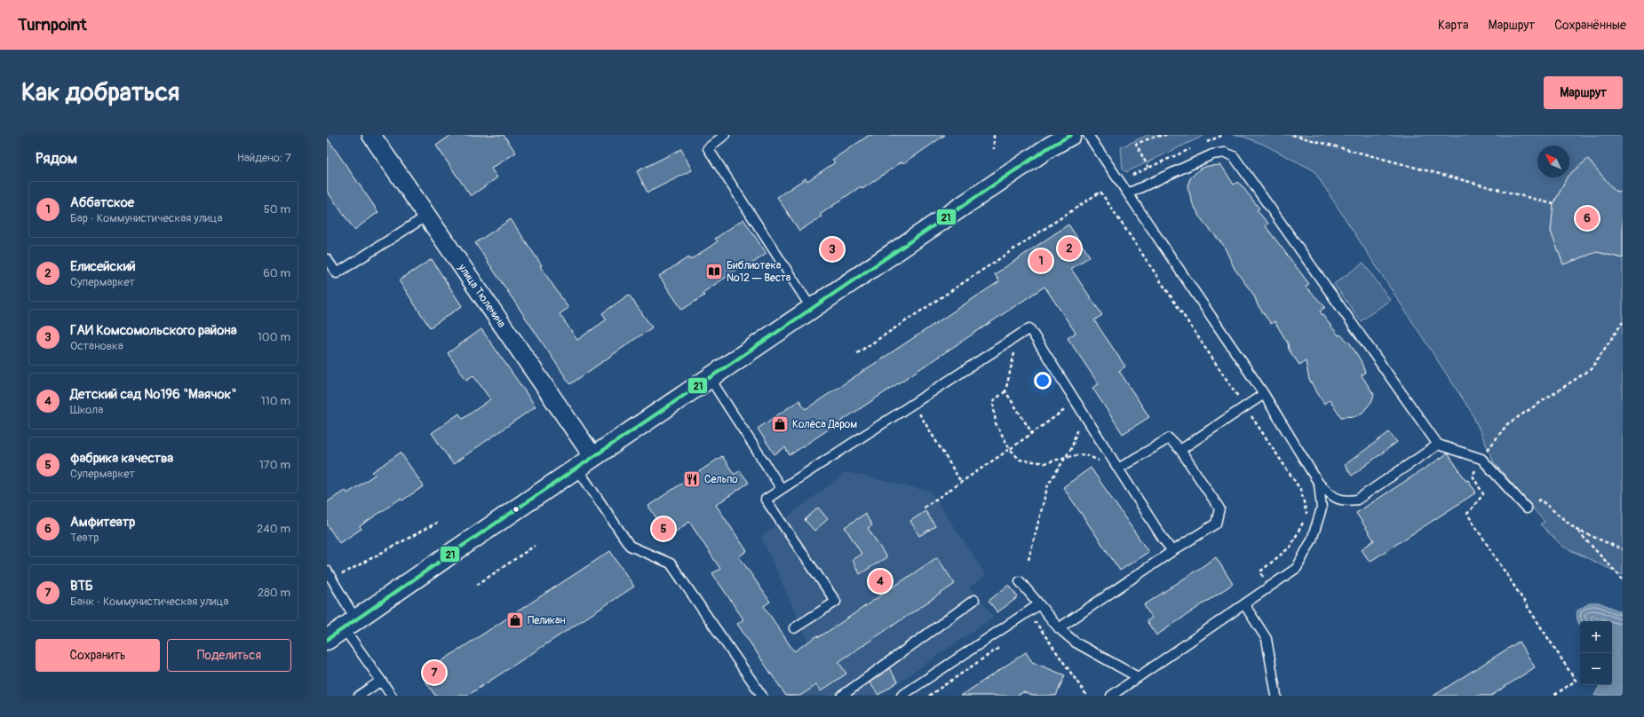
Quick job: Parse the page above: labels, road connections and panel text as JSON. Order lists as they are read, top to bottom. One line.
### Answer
{"streets":{"street":["улица Тюленина"]},"places":{"library":["Библиотека №12 — Веста"],"shop":["Колёса Даром","Пеликан"],"restaurant":["Сельпо"]},"lines":["transit line 21"],"north":"top left","page":{"header":"Turnpoint","nav":["Карта","Маршрут","Сохранённые"],"buttons":["Маршрут",["Сохранить","Поделиться"]],"title":"Как добраться","heading":["Рядом","Найдено: 7"],"list":[{"mark":"1","name":"Аббатское","note":"Бар · Коммунистическая улица","value":"50 m"},{"mark":"2","name":"Елисейский","note":"Супермаркет","value":"60 m"},{"mark":"3","name":"ГАИ Комсомольского района","note":"Остановка","value":"100 m"},{"mark":"4","name":"Детский сад №196 \"Маячок\"","note":"Школа","value":"110 m"},{"mark":"5","name":"фабрика качества","note":"Супермаркет","value":"170 m"},{"mark":"6","name":"Амфитеатр","note":"Театр","value":"240 m"},{"mark":"7","name":"ВТБ","note":"Банк · Коммунистическая улица","value":"280 m"}],"pins":["6","2","3","1","5","4","7"],"map_buttons":["+","−"]}}
